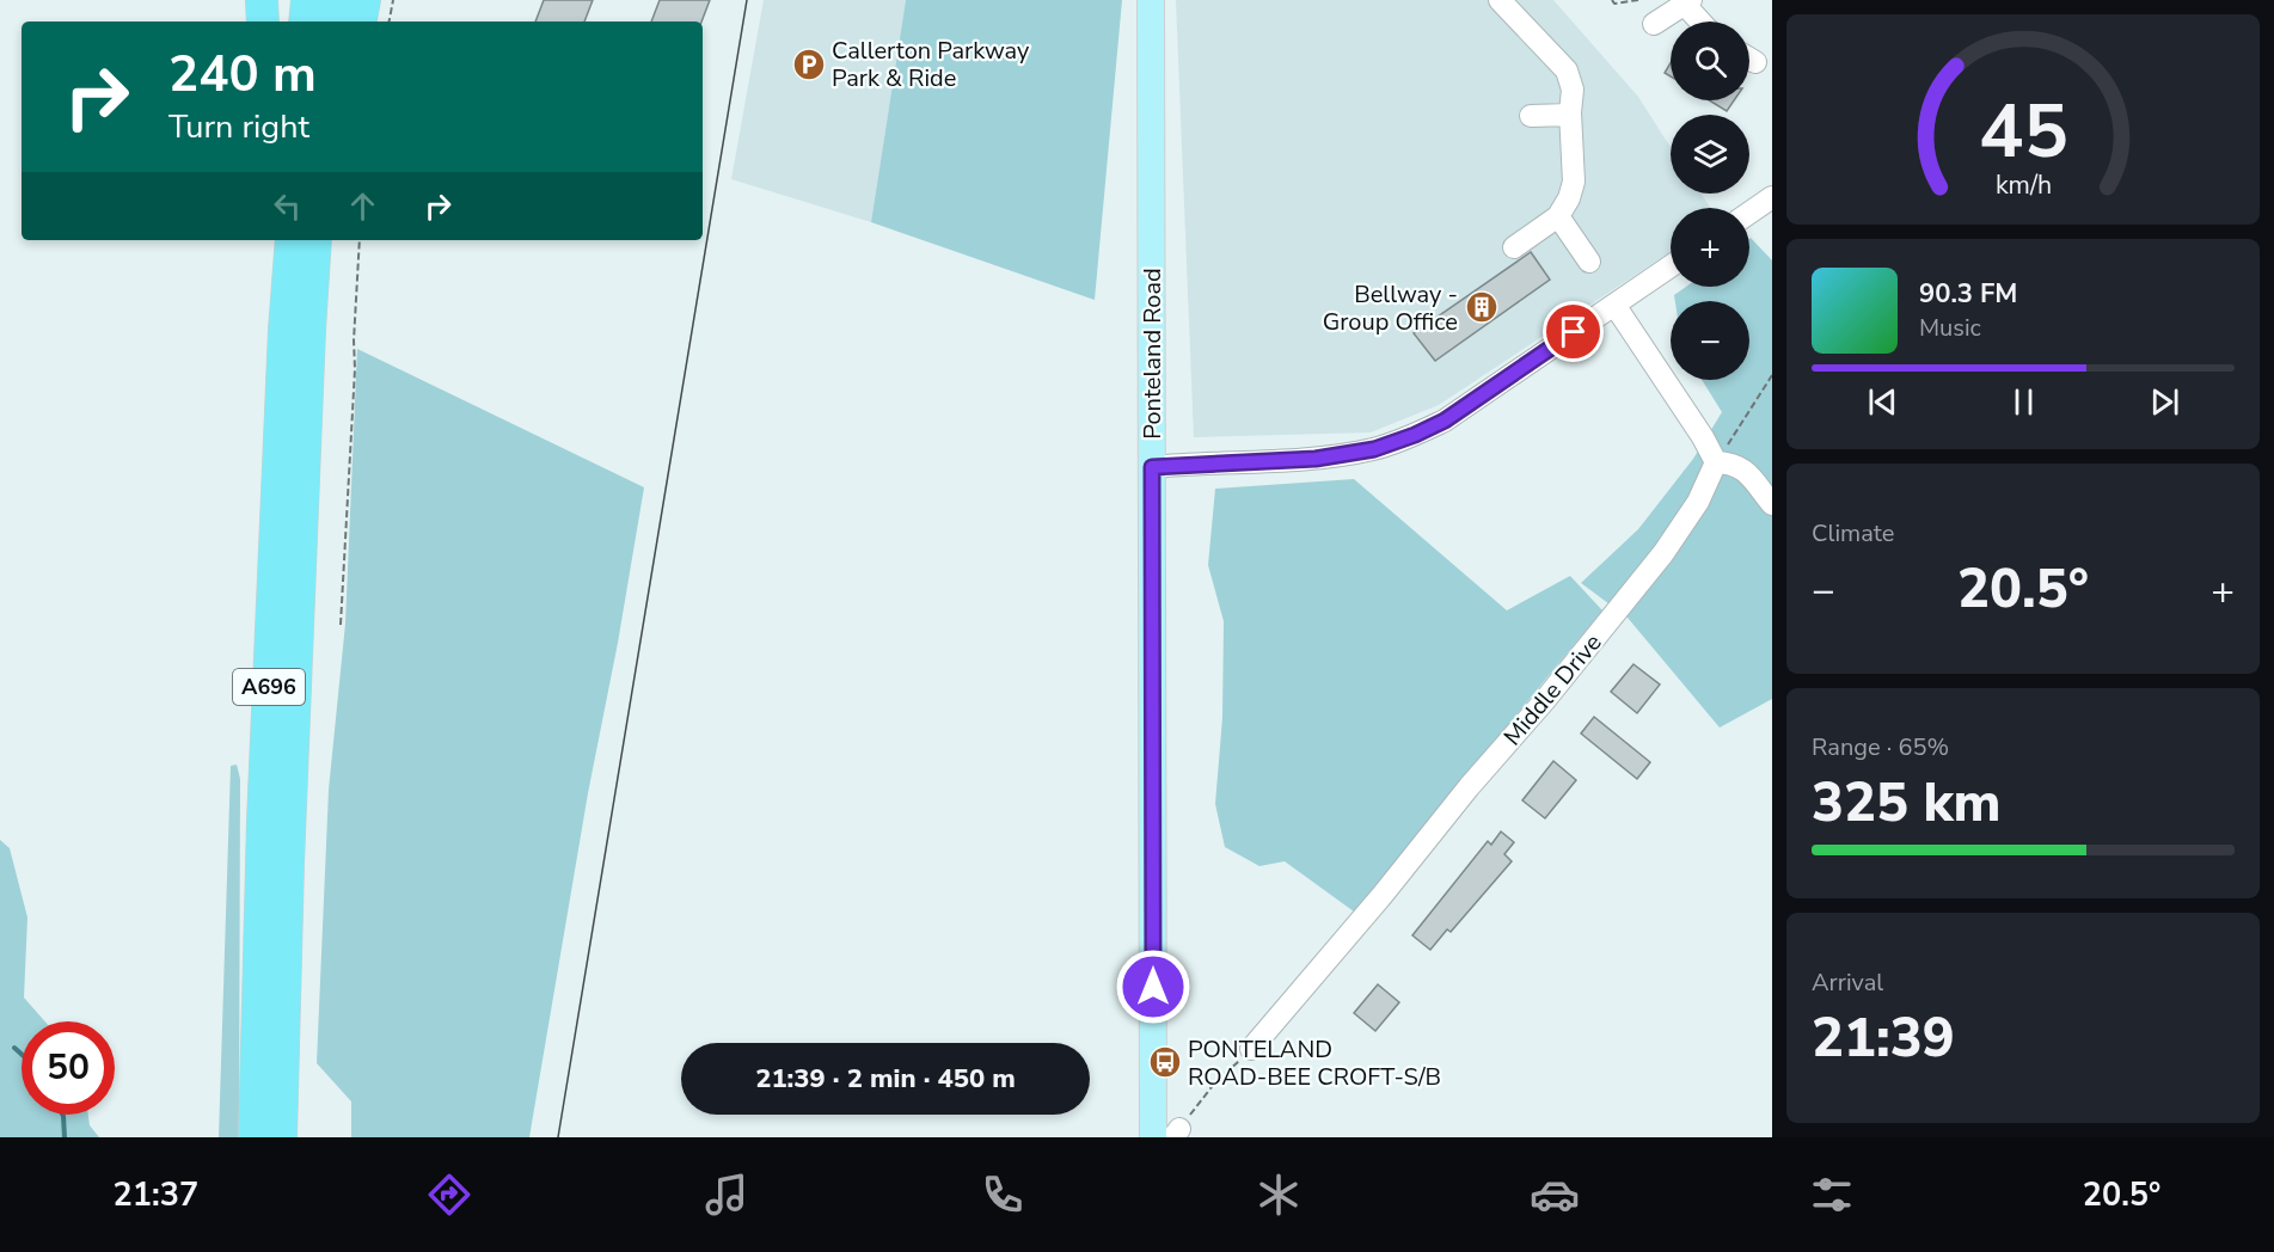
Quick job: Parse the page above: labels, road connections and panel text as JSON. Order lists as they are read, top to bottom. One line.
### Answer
{"streets":{"highway":["A696"],"main road":["Ponteland Road"],"street":["Middle Drive"]},"places":{"parking":["Callerton Parkway Park & Ride"],"building":["Bellway - Group Office"],"bus stop":["PONTELAND ROAD-BEE CROFT-S/B"]},"page":{"map_buttons":["+","−"],"turn":["240 m","Turn right"],"song":["90.3 FM","Music"],"tile":["Climate",["Range · 65%","325 km"],["Arrival","21:39"]],"heat":["−","20.5°","+"],"limit":"50","trip":"21:39 · 2 min · 450 m","tabs":["21:37","20.5°"],"gauge":["45","km/h"]}}
